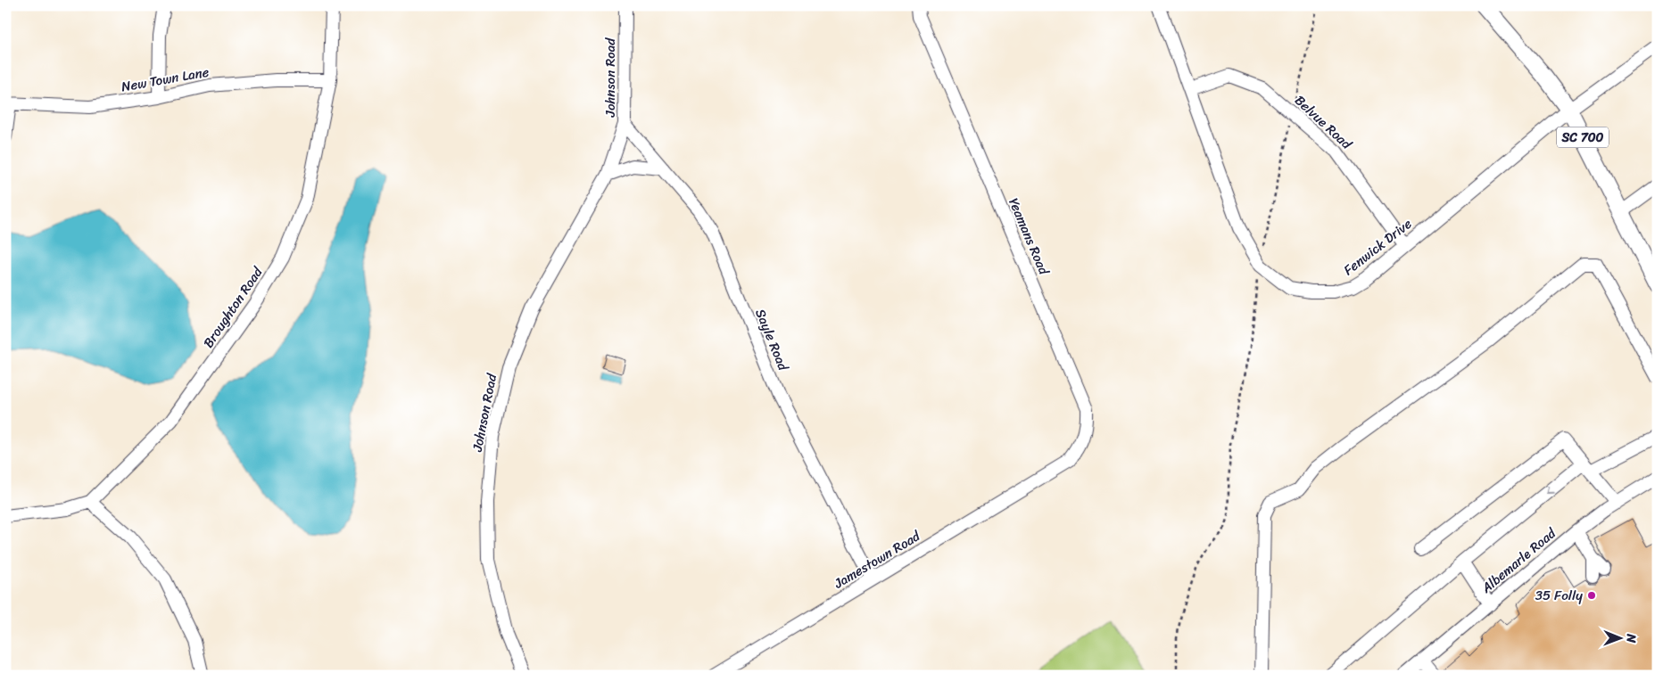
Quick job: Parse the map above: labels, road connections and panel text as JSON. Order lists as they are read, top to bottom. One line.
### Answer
{"streets":{"main road":["SC 700"],"street":["Johnson Road","New Town Lane","Belvue Road","Yeamans Road","Fenwick Drive","Broughton Road","Sayle Road","Jamestown Road","Albemarle Road"]},"crossings":[["Johnson Road","Sayle Road"],["New Town Lane","Broughton Road"],["Belvue Road","Fenwick Drive"],["SC 700","Fenwick Drive"],["Yeamans Road","Jamestown Road"],["Sayle Road","Jamestown Road"]],"places":["35 Folly"],"north":"right"}
